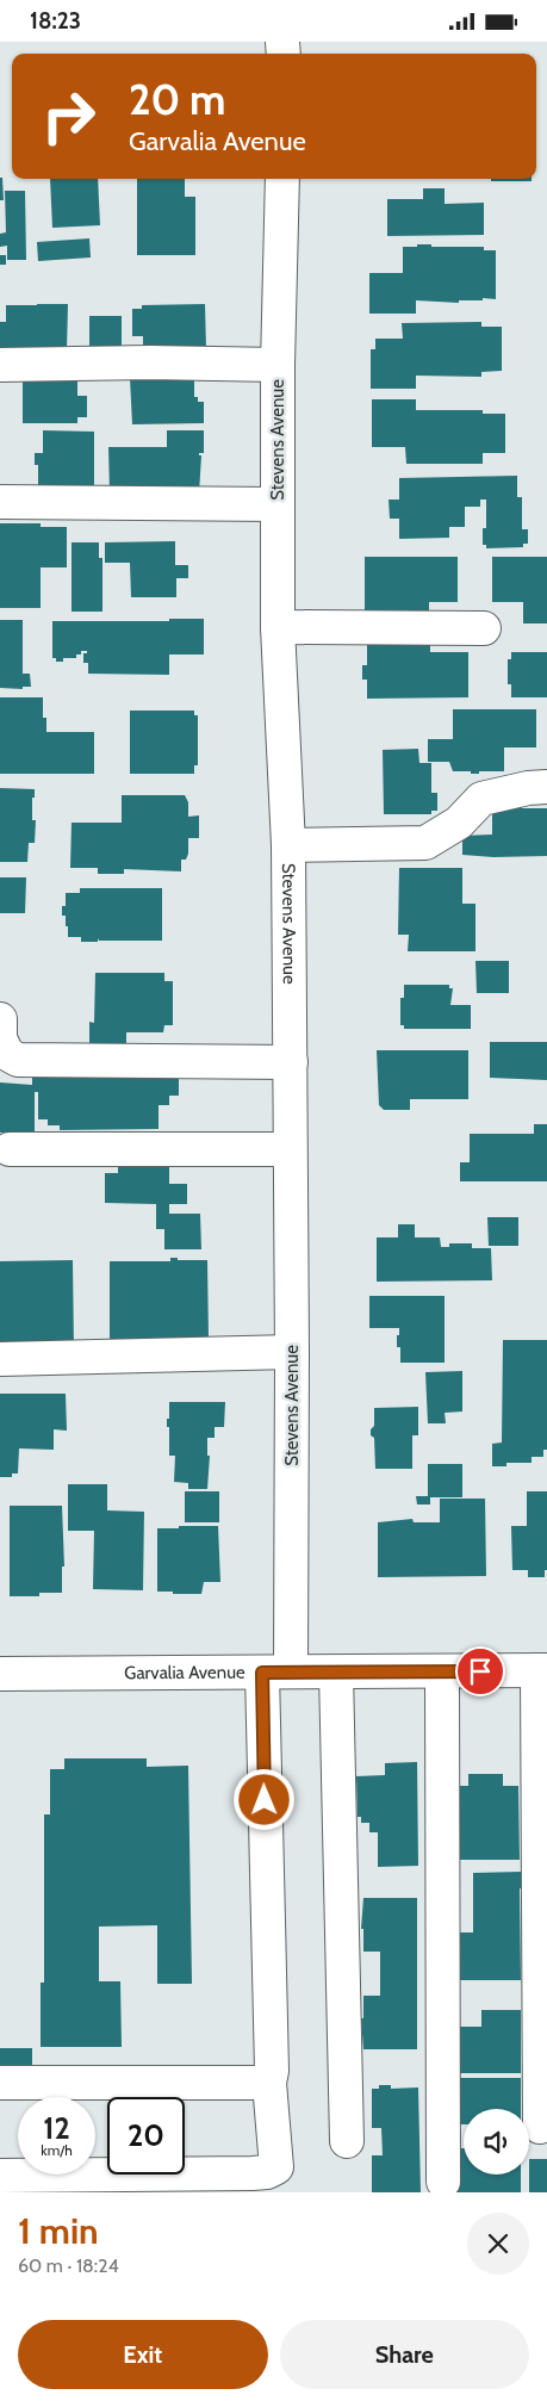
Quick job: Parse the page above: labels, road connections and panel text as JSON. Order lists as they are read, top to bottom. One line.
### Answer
{"streets":{"street":["Stevens Avenue","Garvalia Avenue"]},"crossings":[["Stevens Avenue","Garvalia Avenue"]],"page":{"status":"18:23","turn":["20 m","Garvalia Avenue"],"speed":"12 km/h","limit":"20","heading":["1 min","60 m · 18:24"],"buttons":["Exit","Share"]}}
